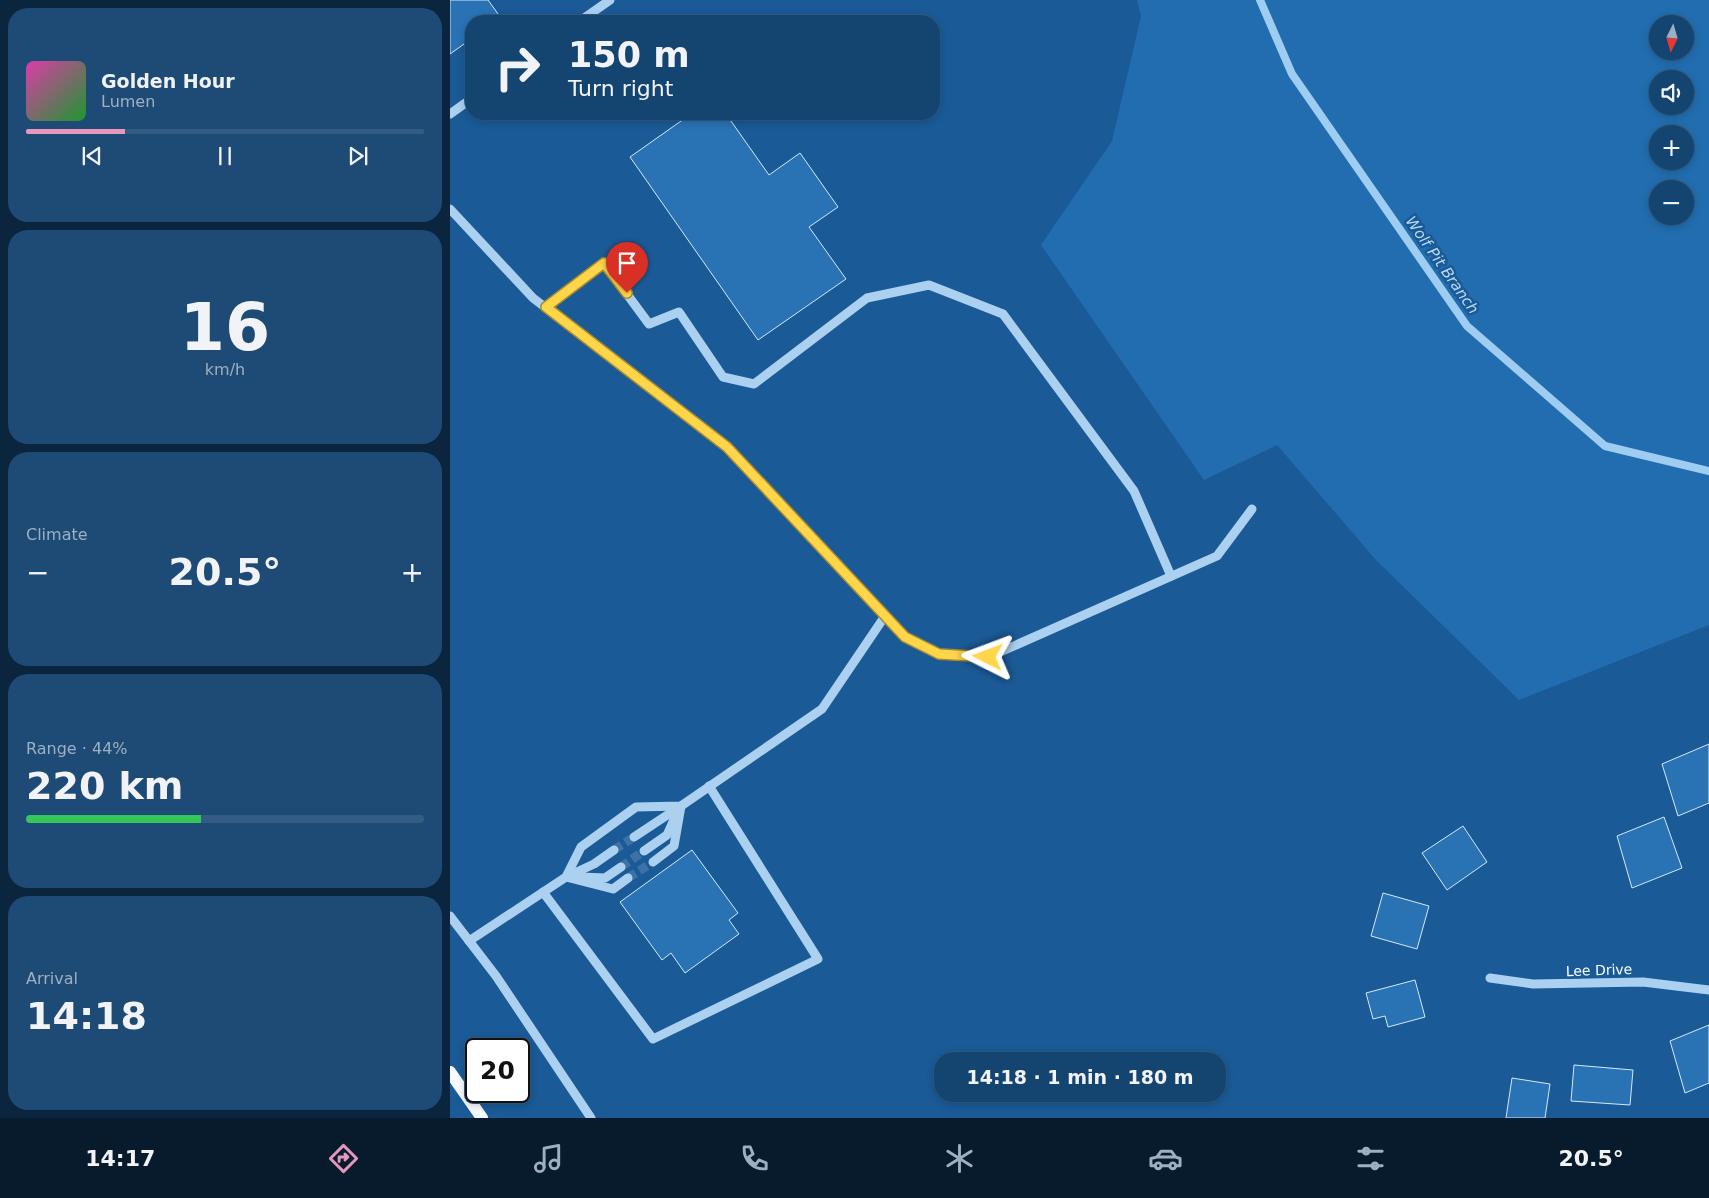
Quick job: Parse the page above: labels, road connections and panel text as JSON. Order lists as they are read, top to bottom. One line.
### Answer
{"streets":{"street":["Lee Drive"]},"water":["Wolf Pit Branch"],"north":"bottom","page":{"map_buttons":["+","−"],"turn":["150 m","Turn right"],"song":["Golden Hour","Lumen"],"tile":[["16","km/h"],"Climate",["Range · 44%","220 km"],["Arrival","14:18"]],"heat":["−","20.5°","+"],"limit":"20","trip":"14:18 · 1 min · 180 m","tabs":["14:17","20.5°"]}}
